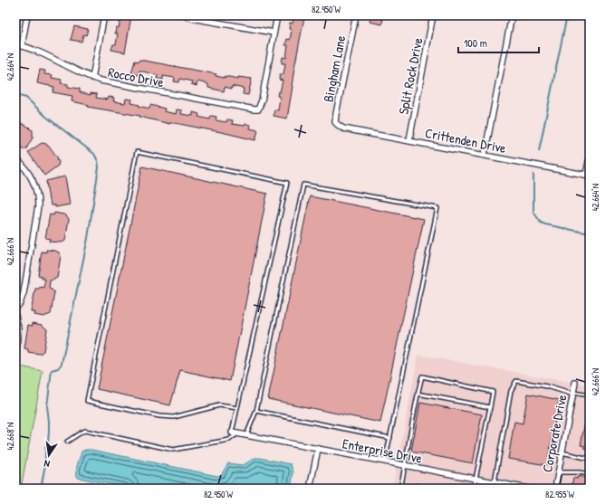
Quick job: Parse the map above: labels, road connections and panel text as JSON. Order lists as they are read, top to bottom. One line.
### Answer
{"streets":{"street":["Bingham Lane","Split Rock Drive","Rocco Drive","Crittenden Drive","Corporate Drive","Enterprise Drive"]},"crossings":[["Bingham Lane","Crittenden Drive"],["Split Rock Drive","Crittenden Drive"]],"scale_bar":"100 m","north":"bottom","coordinates":["82.950°W","42.664°N","42.666°N","42.668°N","82.955°W"]}
